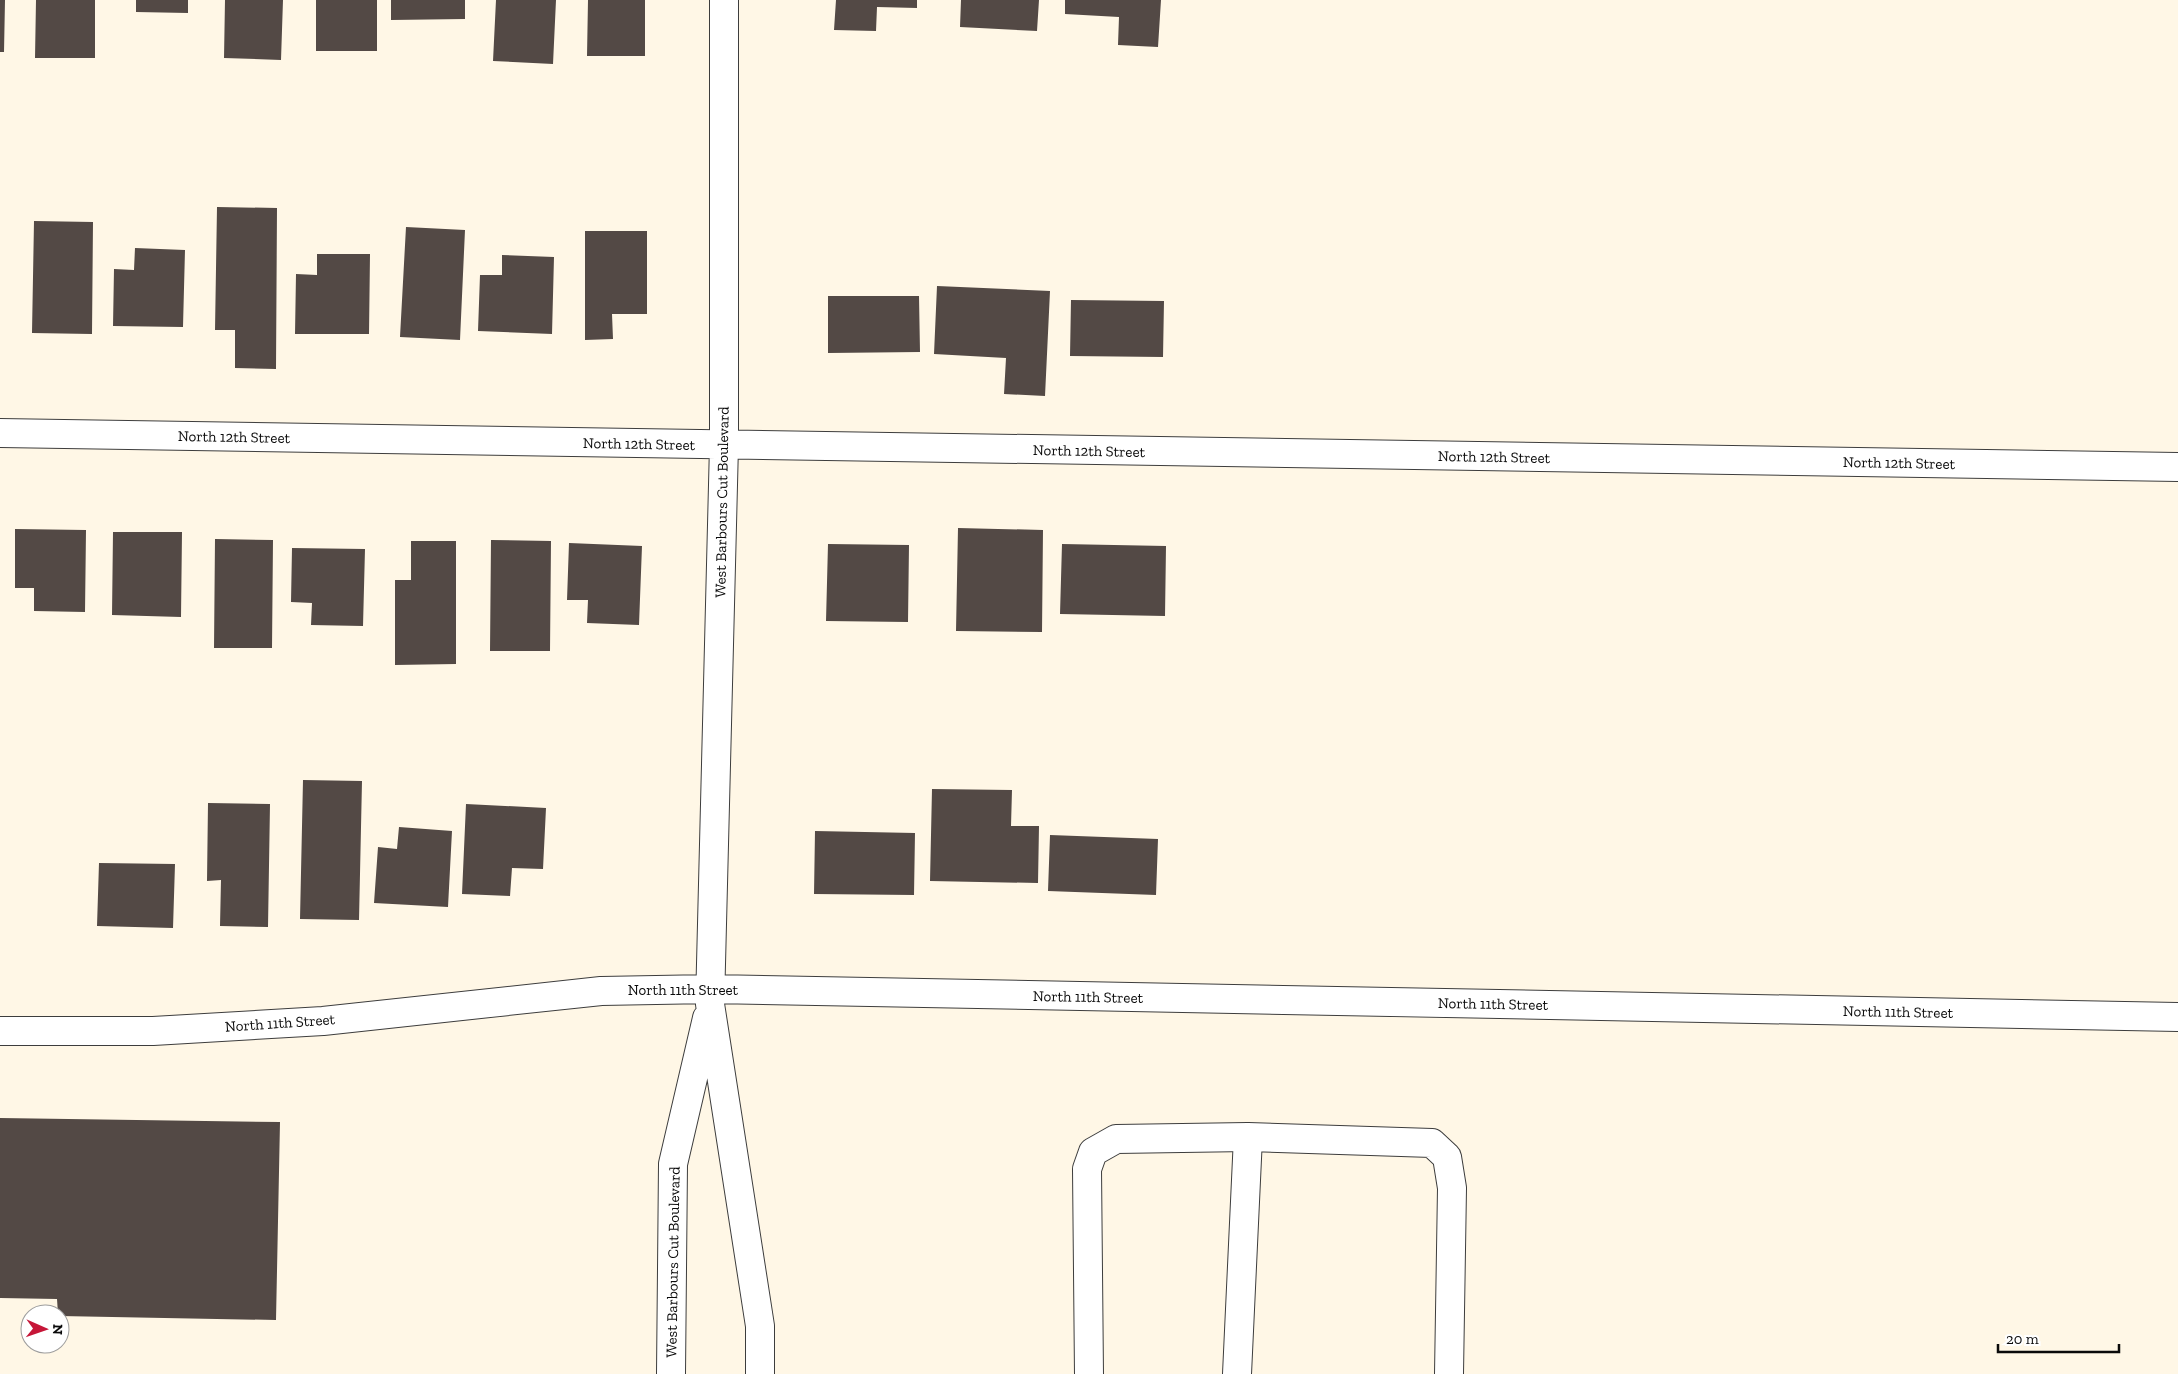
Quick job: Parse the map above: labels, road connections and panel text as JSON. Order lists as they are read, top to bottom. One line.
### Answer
{"streets":{"street":["North 12th Street","West Barbours Cut Boulevard","North 11th Street"]},"crossings":[["North 12th Street","West Barbours Cut Boulevard"],["West Barbours Cut Boulevard","North 11th Street"]],"scale_bar":"20 m","north":"right"}
